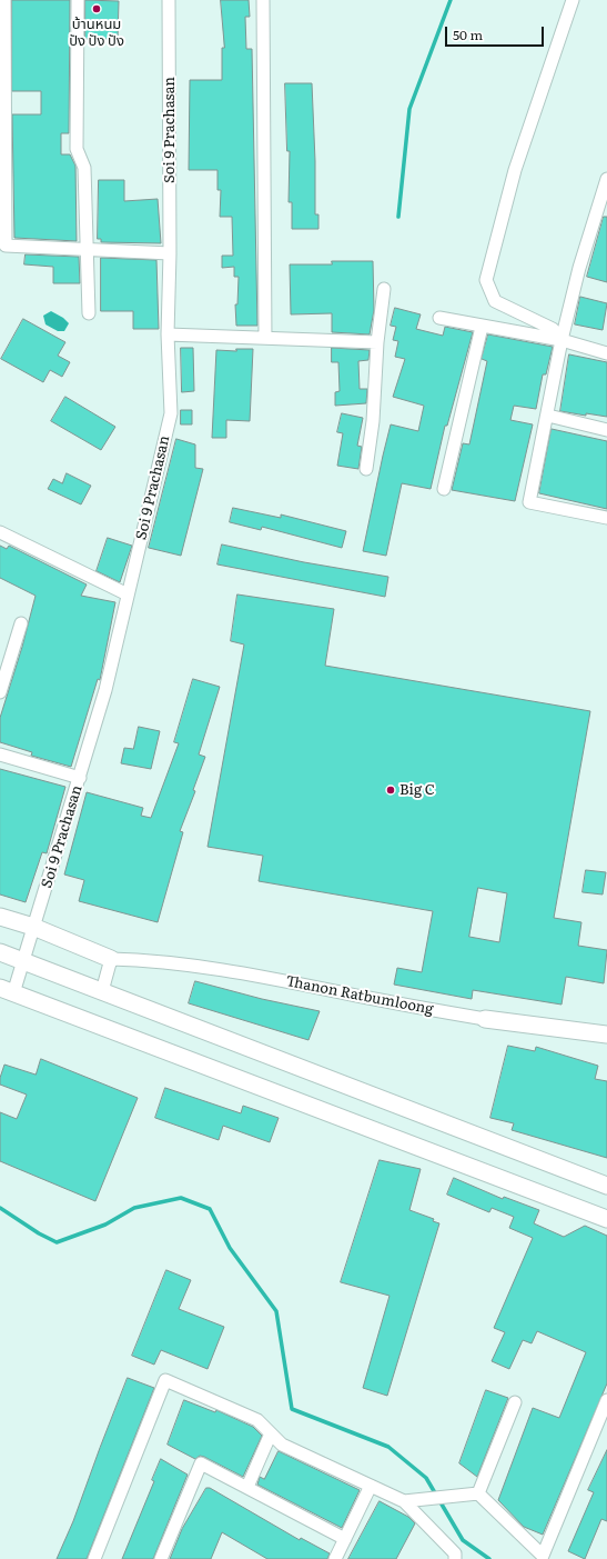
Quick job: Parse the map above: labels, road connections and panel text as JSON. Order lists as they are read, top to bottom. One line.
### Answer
{"streets":{"main road":["Thanon Ratbumloong"],"street":["Soi 9 Prachasan"]},"places":["บ้านหนม ปัง ปัง ปัง","Big C"],"scale_bar":"50 m"}
